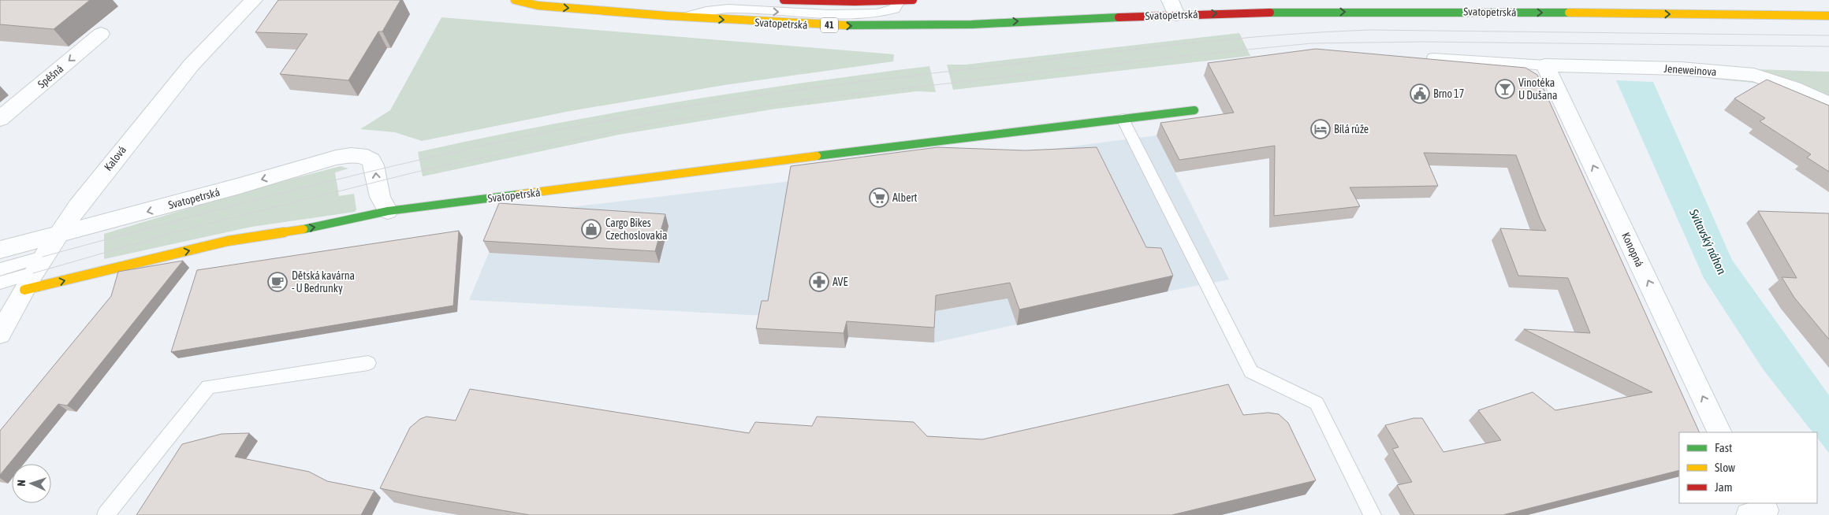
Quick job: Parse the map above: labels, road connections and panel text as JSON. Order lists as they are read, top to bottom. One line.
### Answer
{"streets":{"main road":["Svatopetrská","41"],"street":["Jeneweinova","Spěšná","Kalová","Konopná"]},"crossings":[["Svatopetrská","Kalová"],["Jeneweinova","Konopná"]],"one_way":["Spěšná","Konopná"],"water":["Svitavský náhon"],"places":{"bar":["Vinotéka U Dušana"],"public building":["Brno 17"],"hotel":["Bílá růže"],"supermarket":["Albert"],"shop":["Cargo Bikes Czechoslovakia"],"cafe":["Dětská kavárna - U Bedrunky"],"pharmacy":["AVE"]},"legend":["Fast","Slow","Jam"],"north":"left"}
